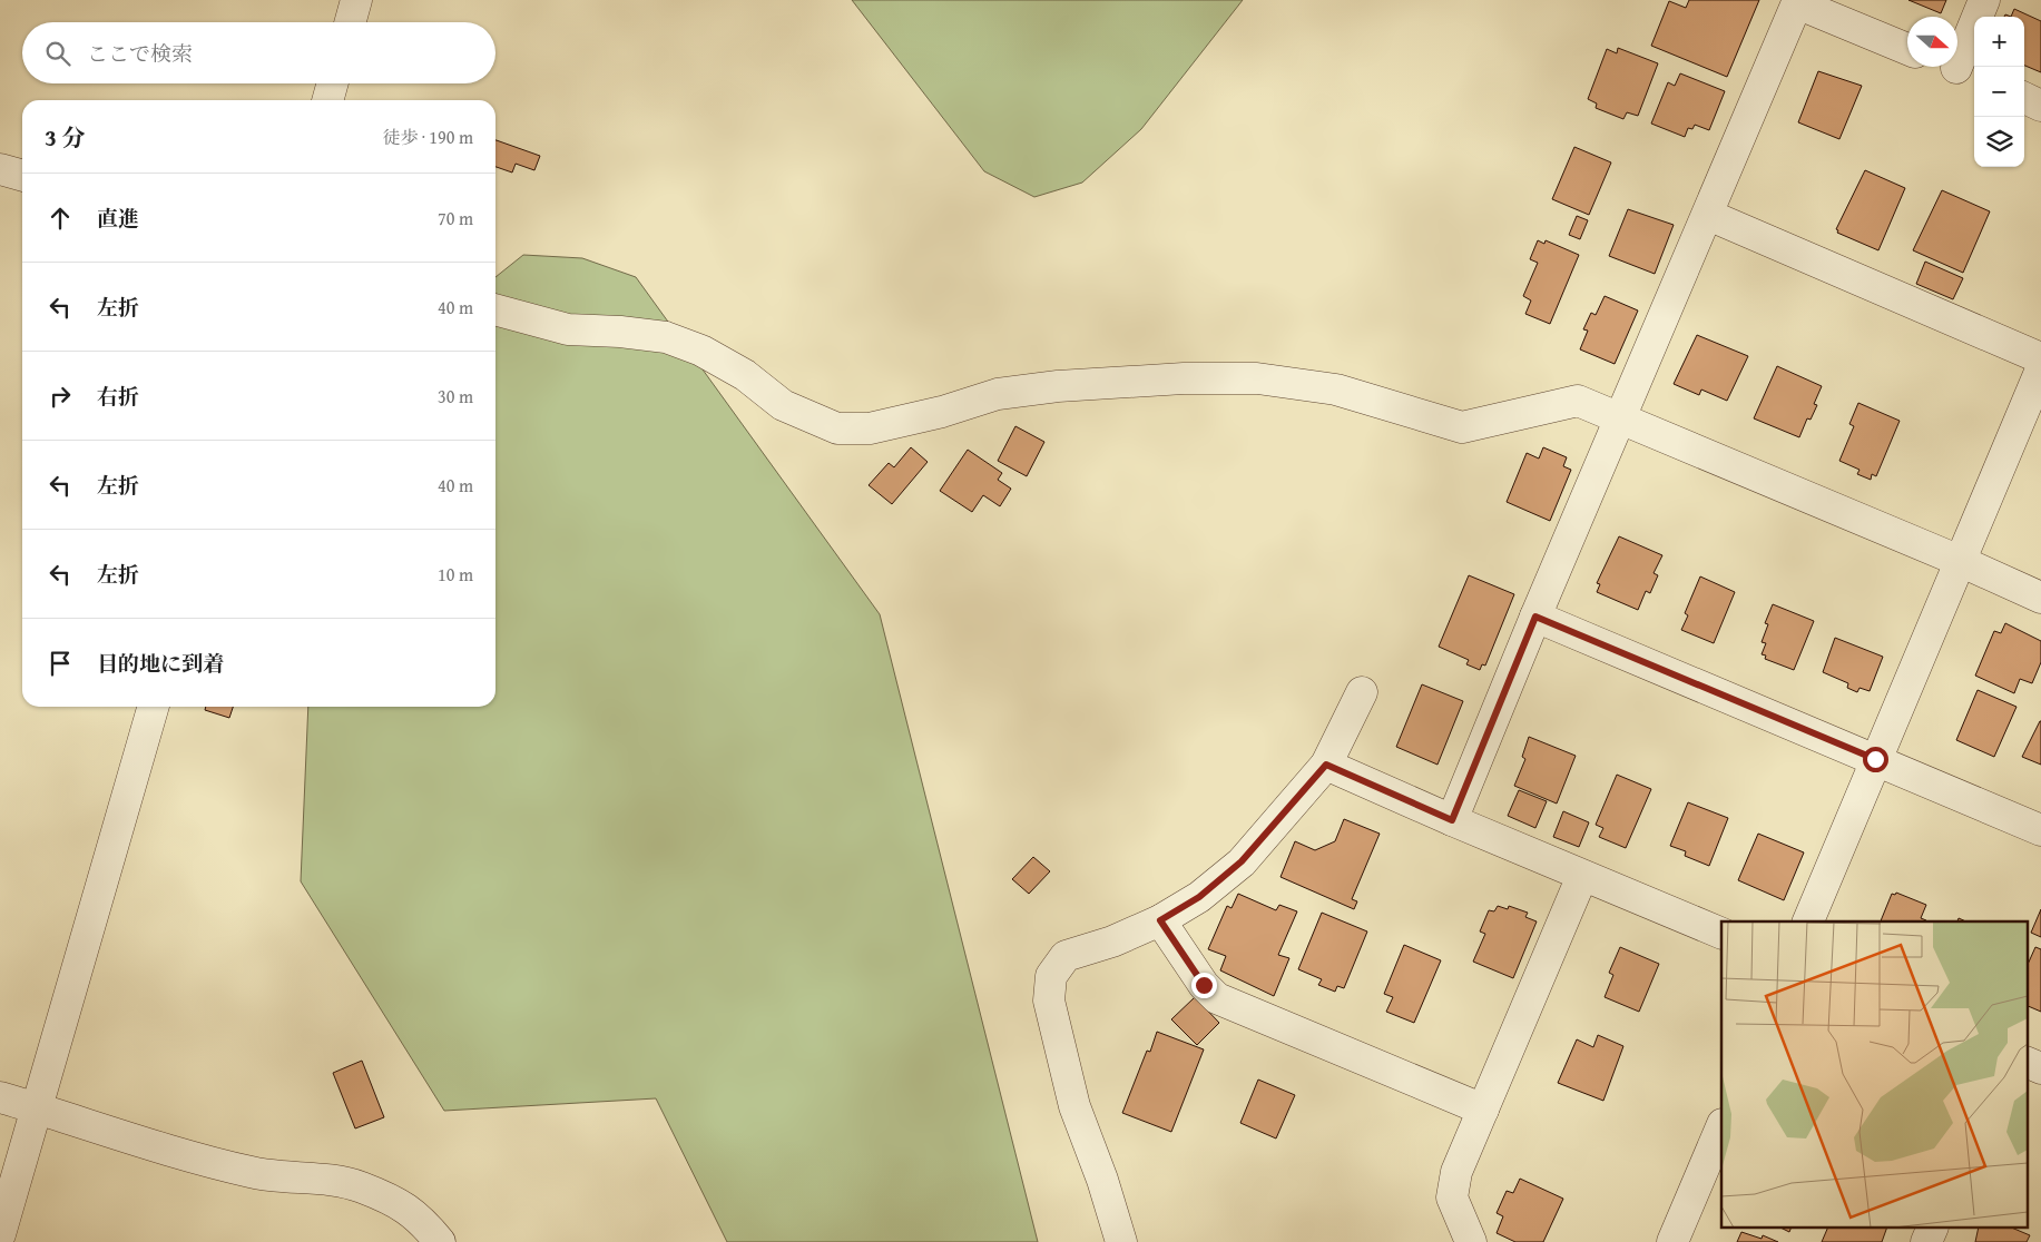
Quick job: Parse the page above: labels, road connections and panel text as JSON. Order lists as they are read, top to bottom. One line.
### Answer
{"north":"right","page":{"map_buttons":["+","−"],"search":"ここで検索","heading":["3 分","徒歩 · 190 m"],"list":[["直進","70 m"],["左折","40 m"],["右折","30 m"],["左折","40 m"],["左折","10 m"],"目的地に到着"]}}
